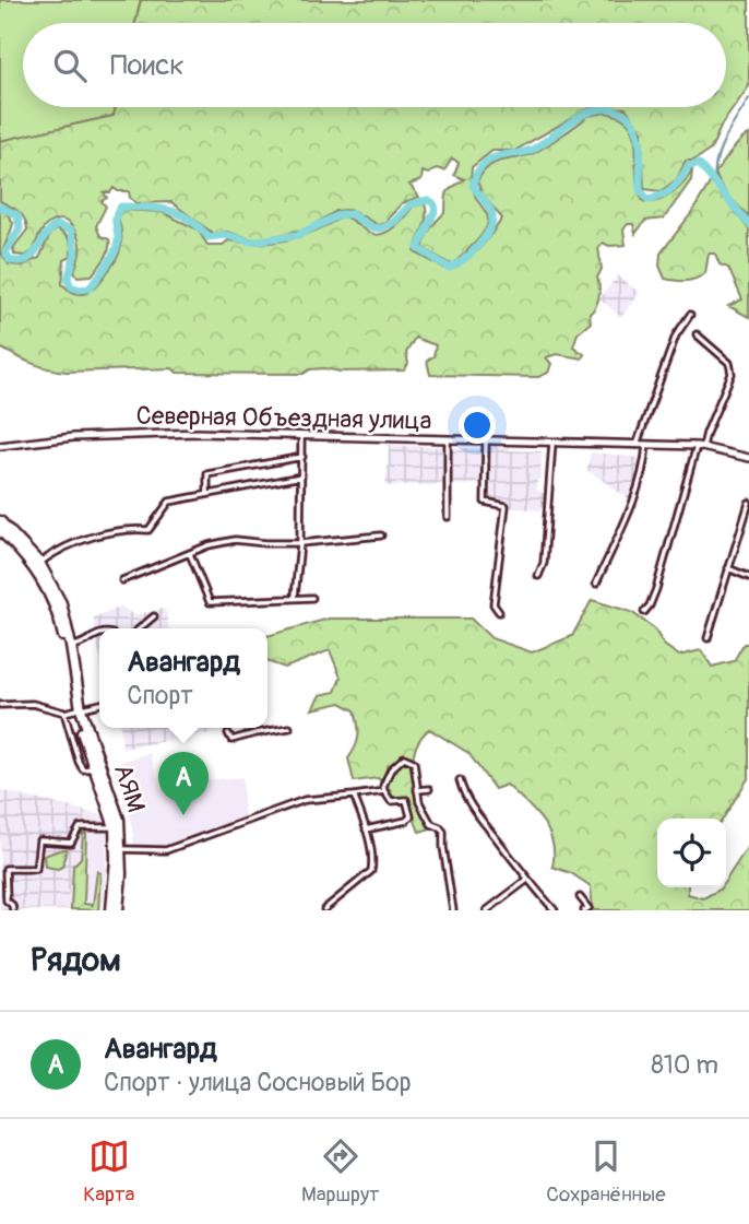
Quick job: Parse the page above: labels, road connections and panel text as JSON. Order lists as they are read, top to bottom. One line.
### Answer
{"streets":{"highway":["АЯМ"],"street":["Северная Объездная улица"]},"page":{"search":"Поиск","popup":["Авангард","Спорт"],"pins":"A","heading":"Рядом","list":[{"mark":"A","name":"Авангард","note":"Спорт · улица Сосновый Бор","value":"810 m"}],"nav":["Карта","Маршрут","Сохранённые"]}}
